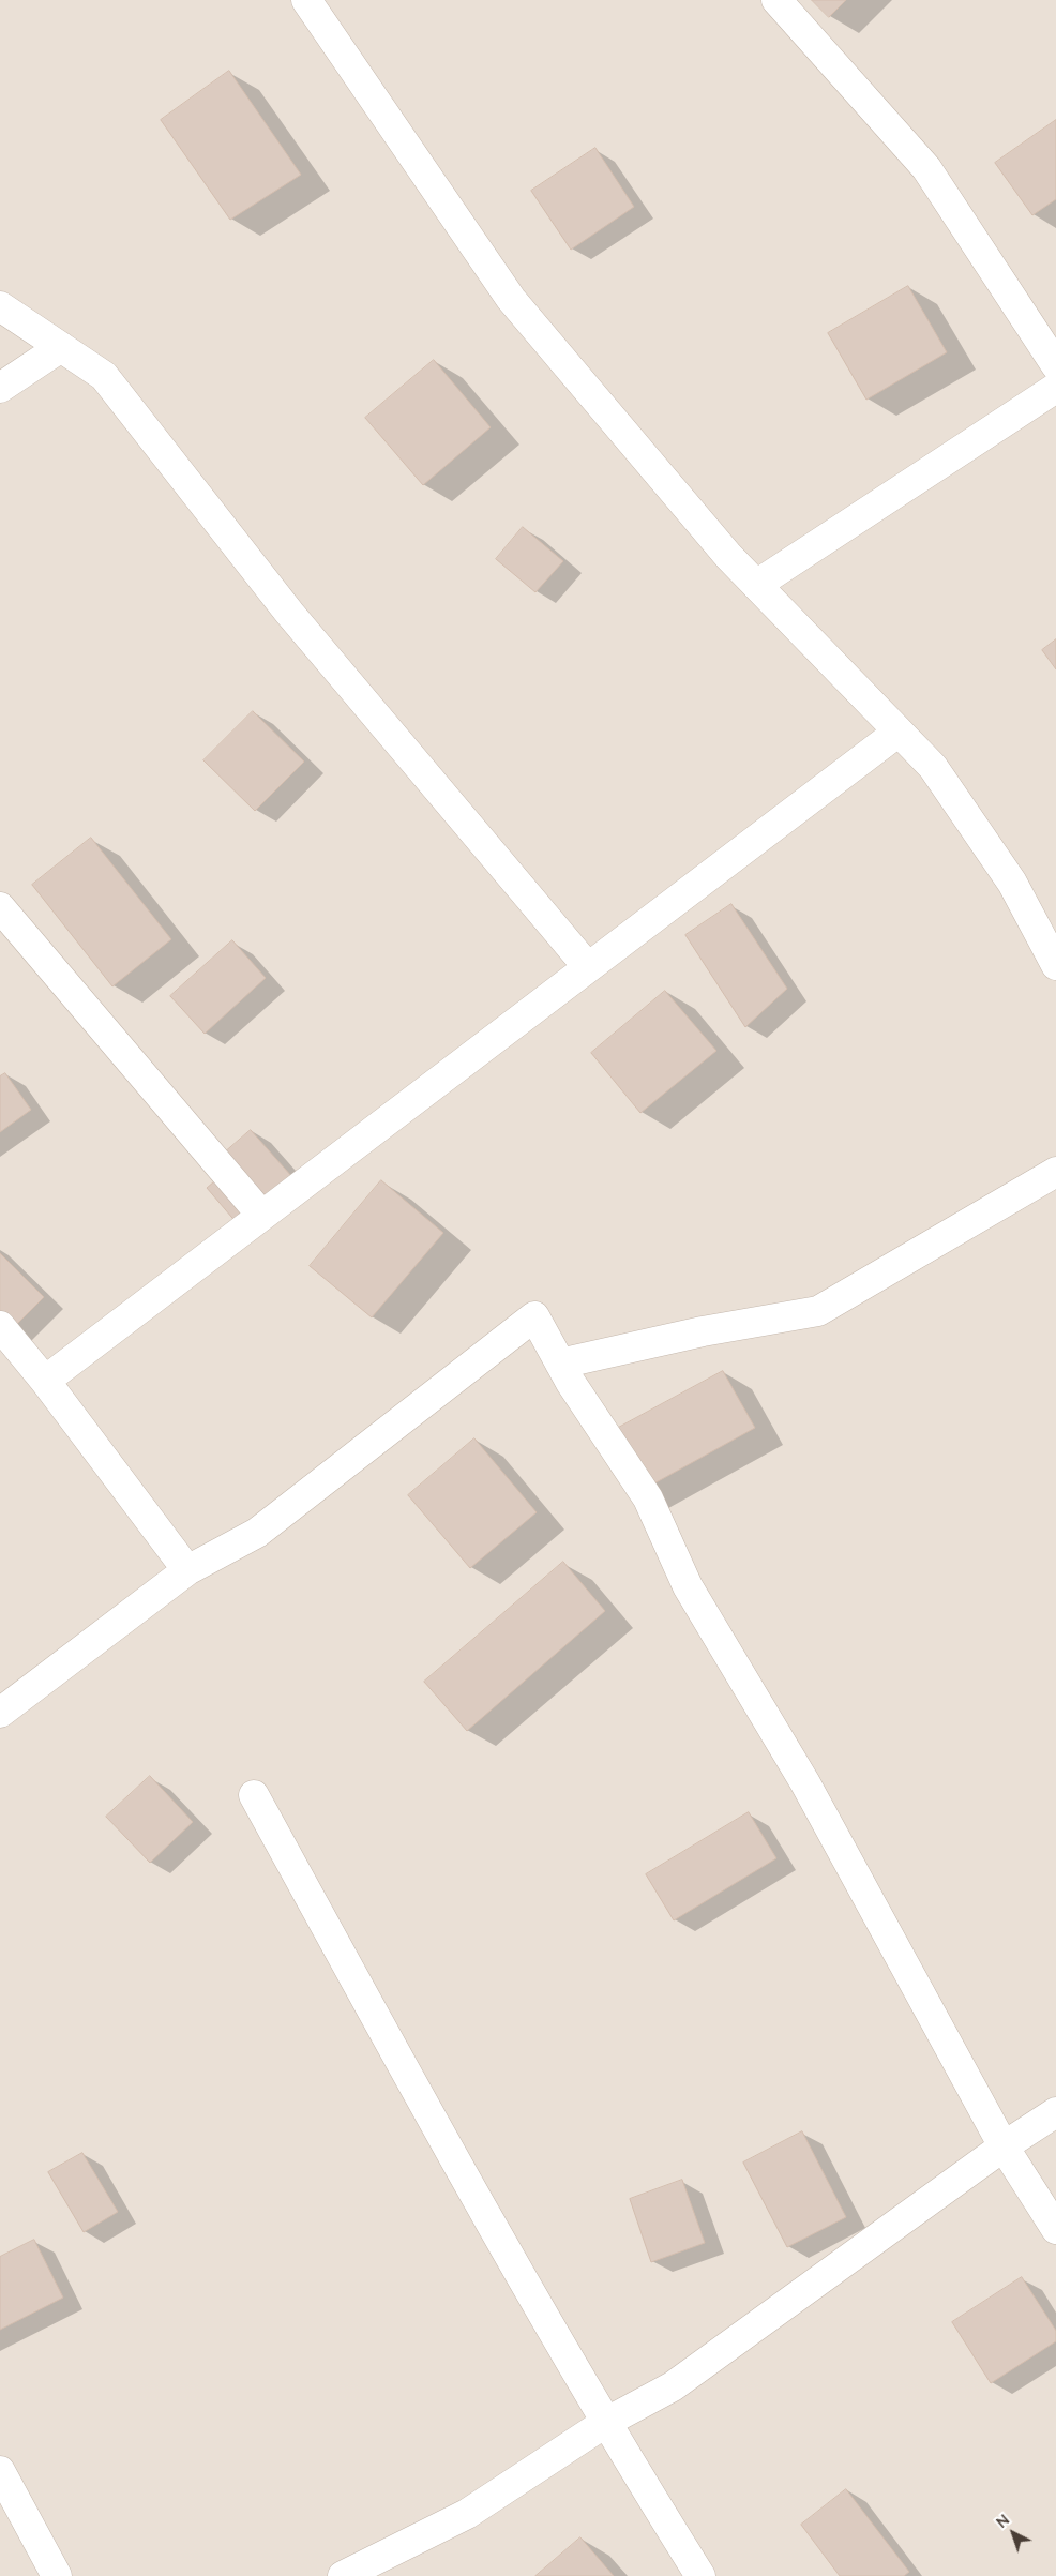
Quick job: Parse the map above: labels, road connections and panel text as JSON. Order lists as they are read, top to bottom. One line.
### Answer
{"north":"top left"}
